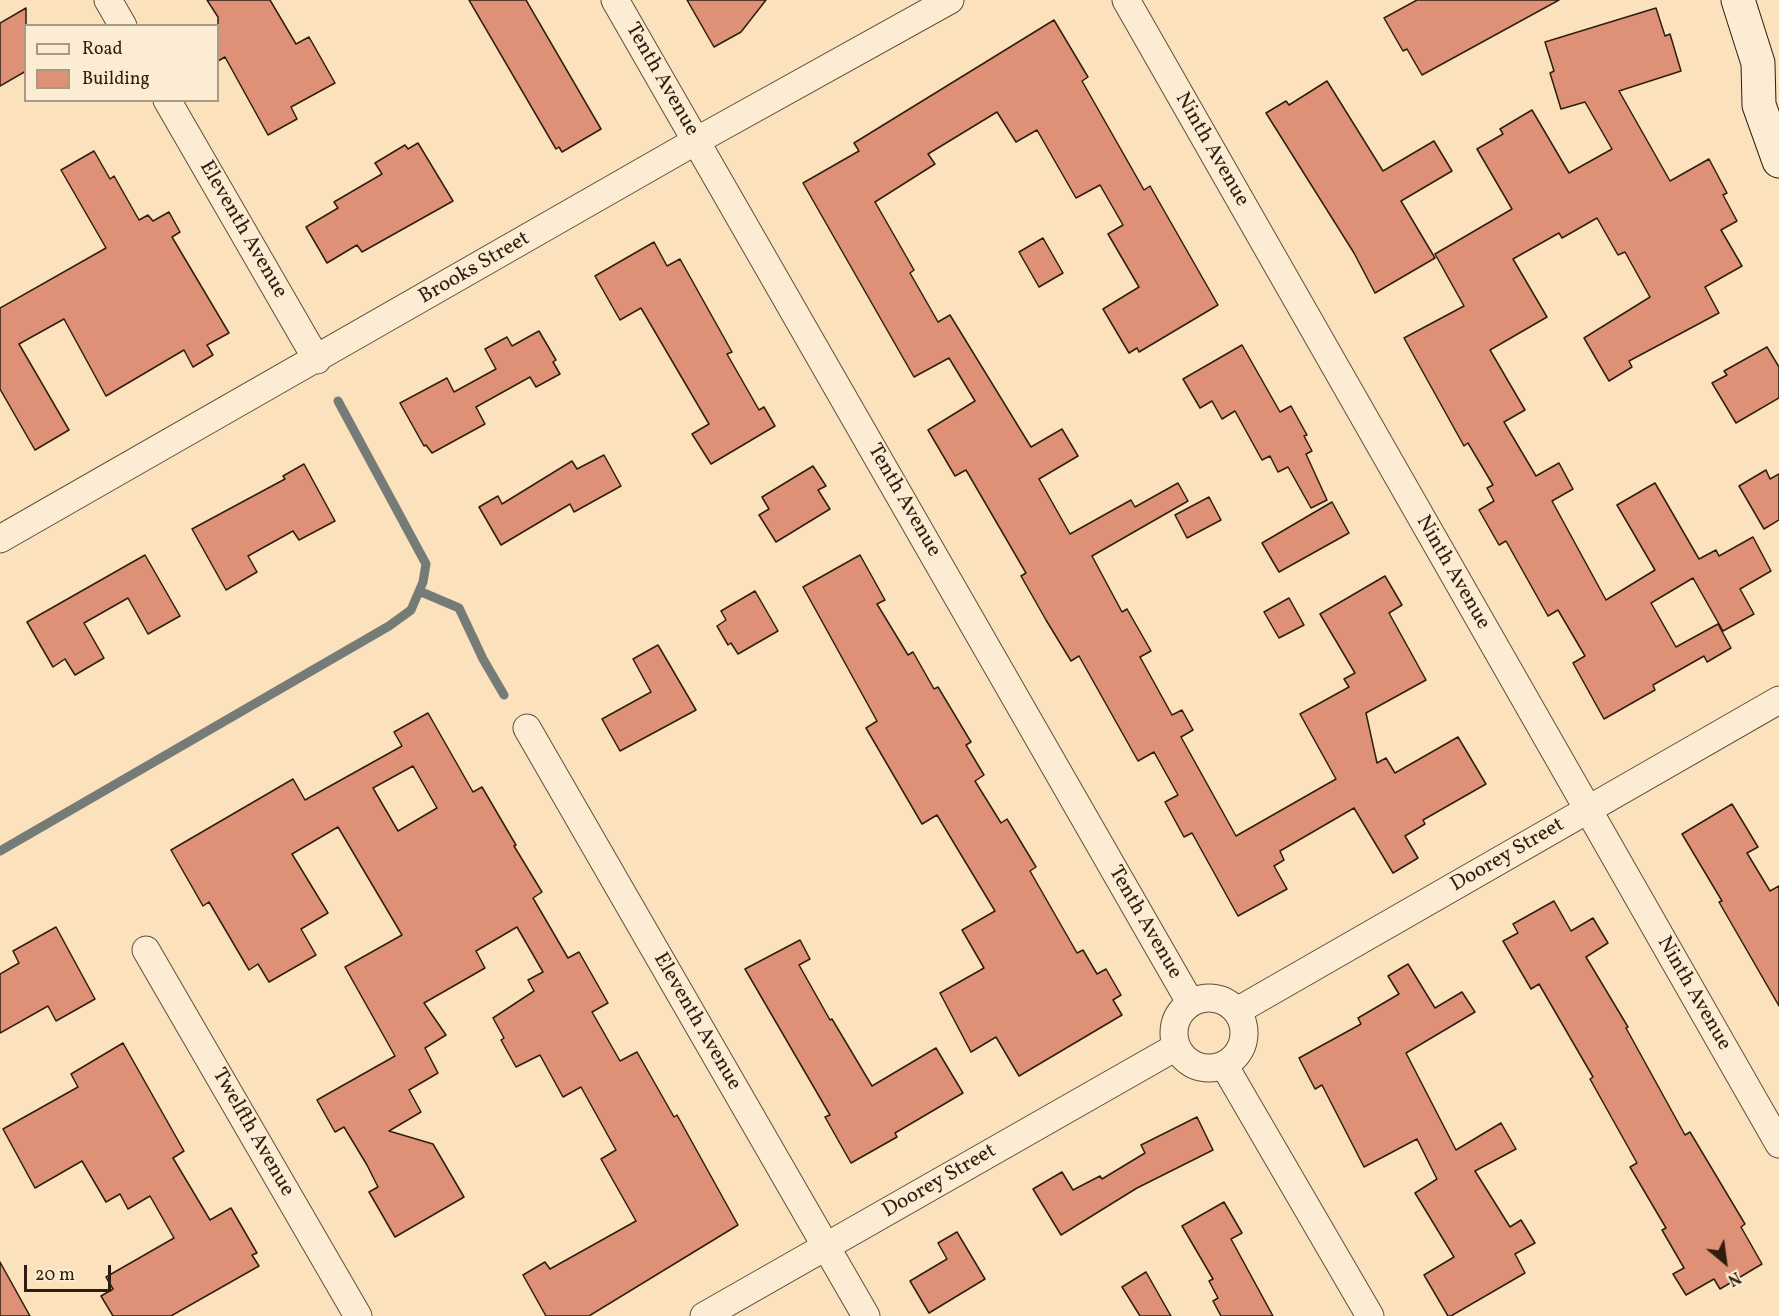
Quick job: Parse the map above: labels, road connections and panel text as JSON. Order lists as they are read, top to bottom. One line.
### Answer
{"streets":{"street":["Tenth Avenue","Ninth Avenue","Eleventh Avenue","Brooks Street","Doorey Street","Twelfth Avenue"]},"crossings":[["Tenth Avenue","Brooks Street"],["Tenth Avenue","Doorey Street"],["Ninth Avenue","Doorey Street"],["Eleventh Avenue","Brooks Street"],["Eleventh Avenue","Doorey Street"]],"legend":["Road","Building"],"scale_bar":"20 m","north":"bottom right"}
